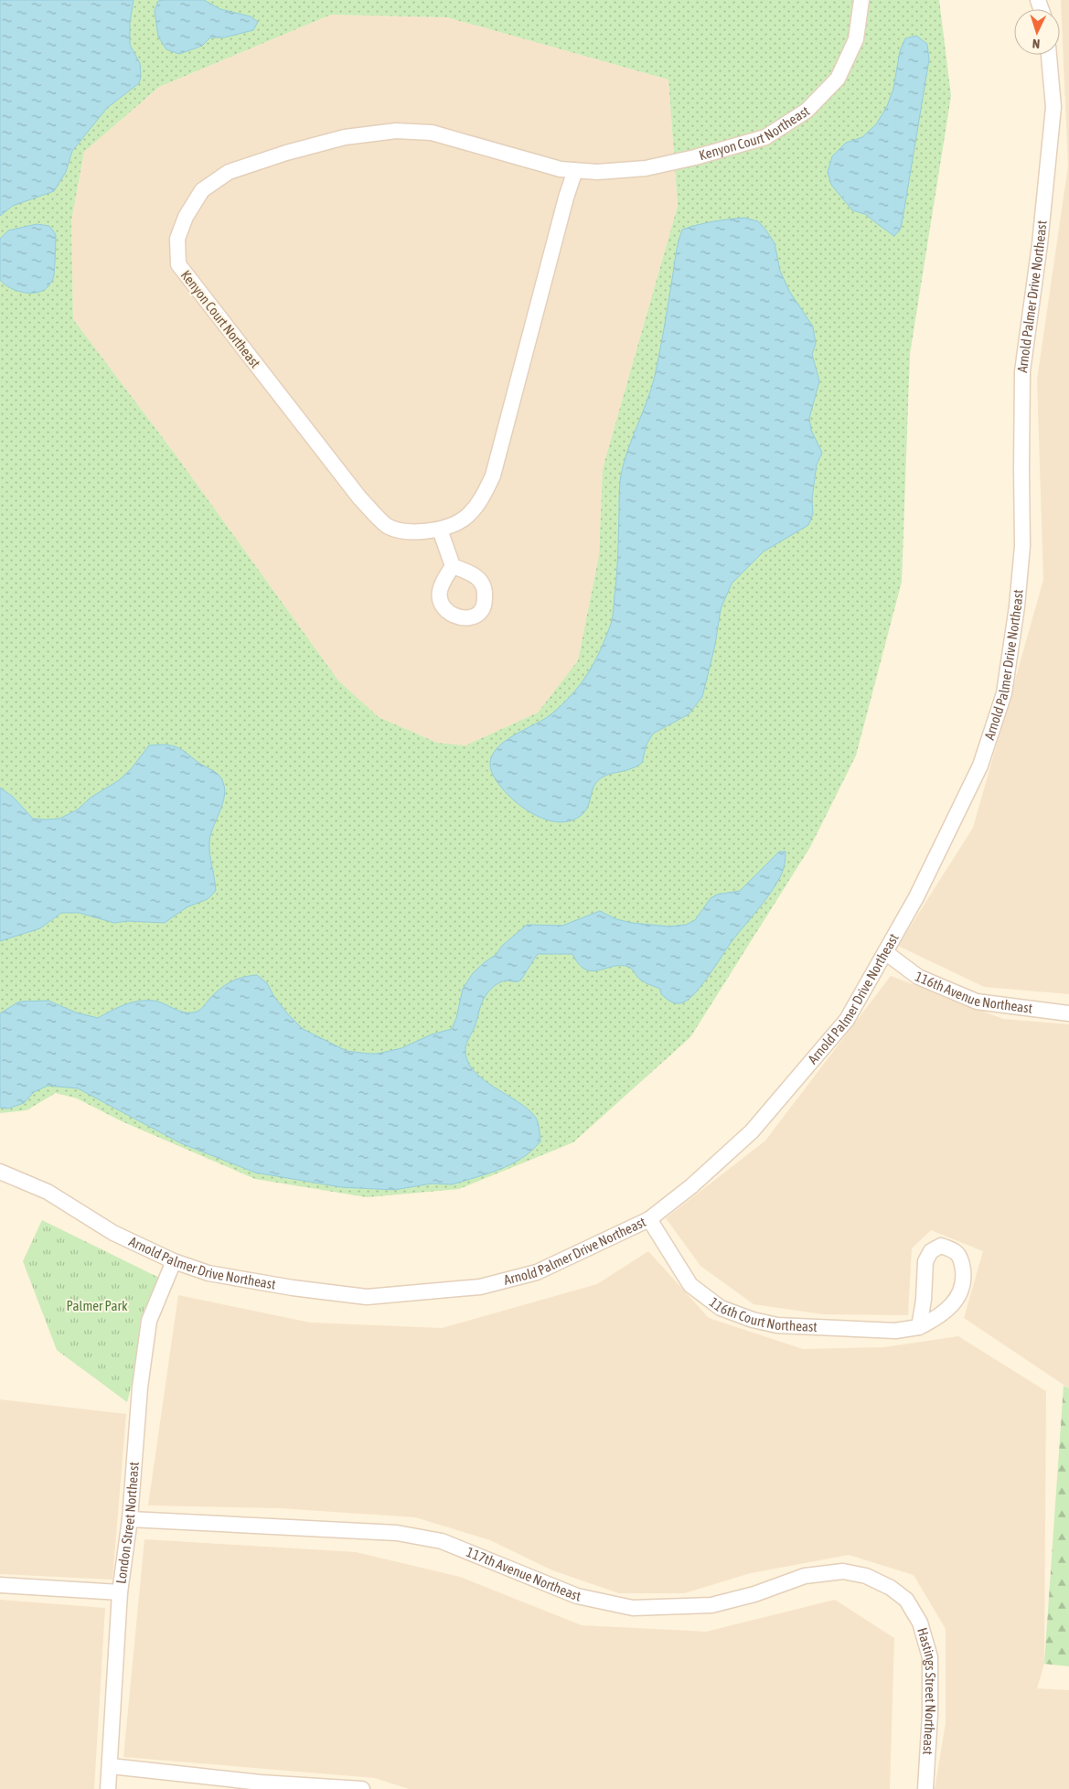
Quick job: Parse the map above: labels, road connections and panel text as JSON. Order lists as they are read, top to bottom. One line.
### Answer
{"streets":{"street":["Kenyon Court Northeast","Arnold Palmer Drive Northeast","116th Avenue Northeast","116th Court Northeast","London Street Northeast","117th Avenue Northeast","Hastings Street Northeast"]},"crossings":[["Arnold Palmer Drive Northeast","116th Avenue Northeast"],["Arnold Palmer Drive Northeast","116th Court Northeast"],["Arnold Palmer Drive Northeast","London Street Northeast"],["London Street Northeast","117th Avenue Northeast"],["117th Avenue Northeast","Hastings Street Northeast"]],"parks":["Palmer Park"],"north":"bottom"}
